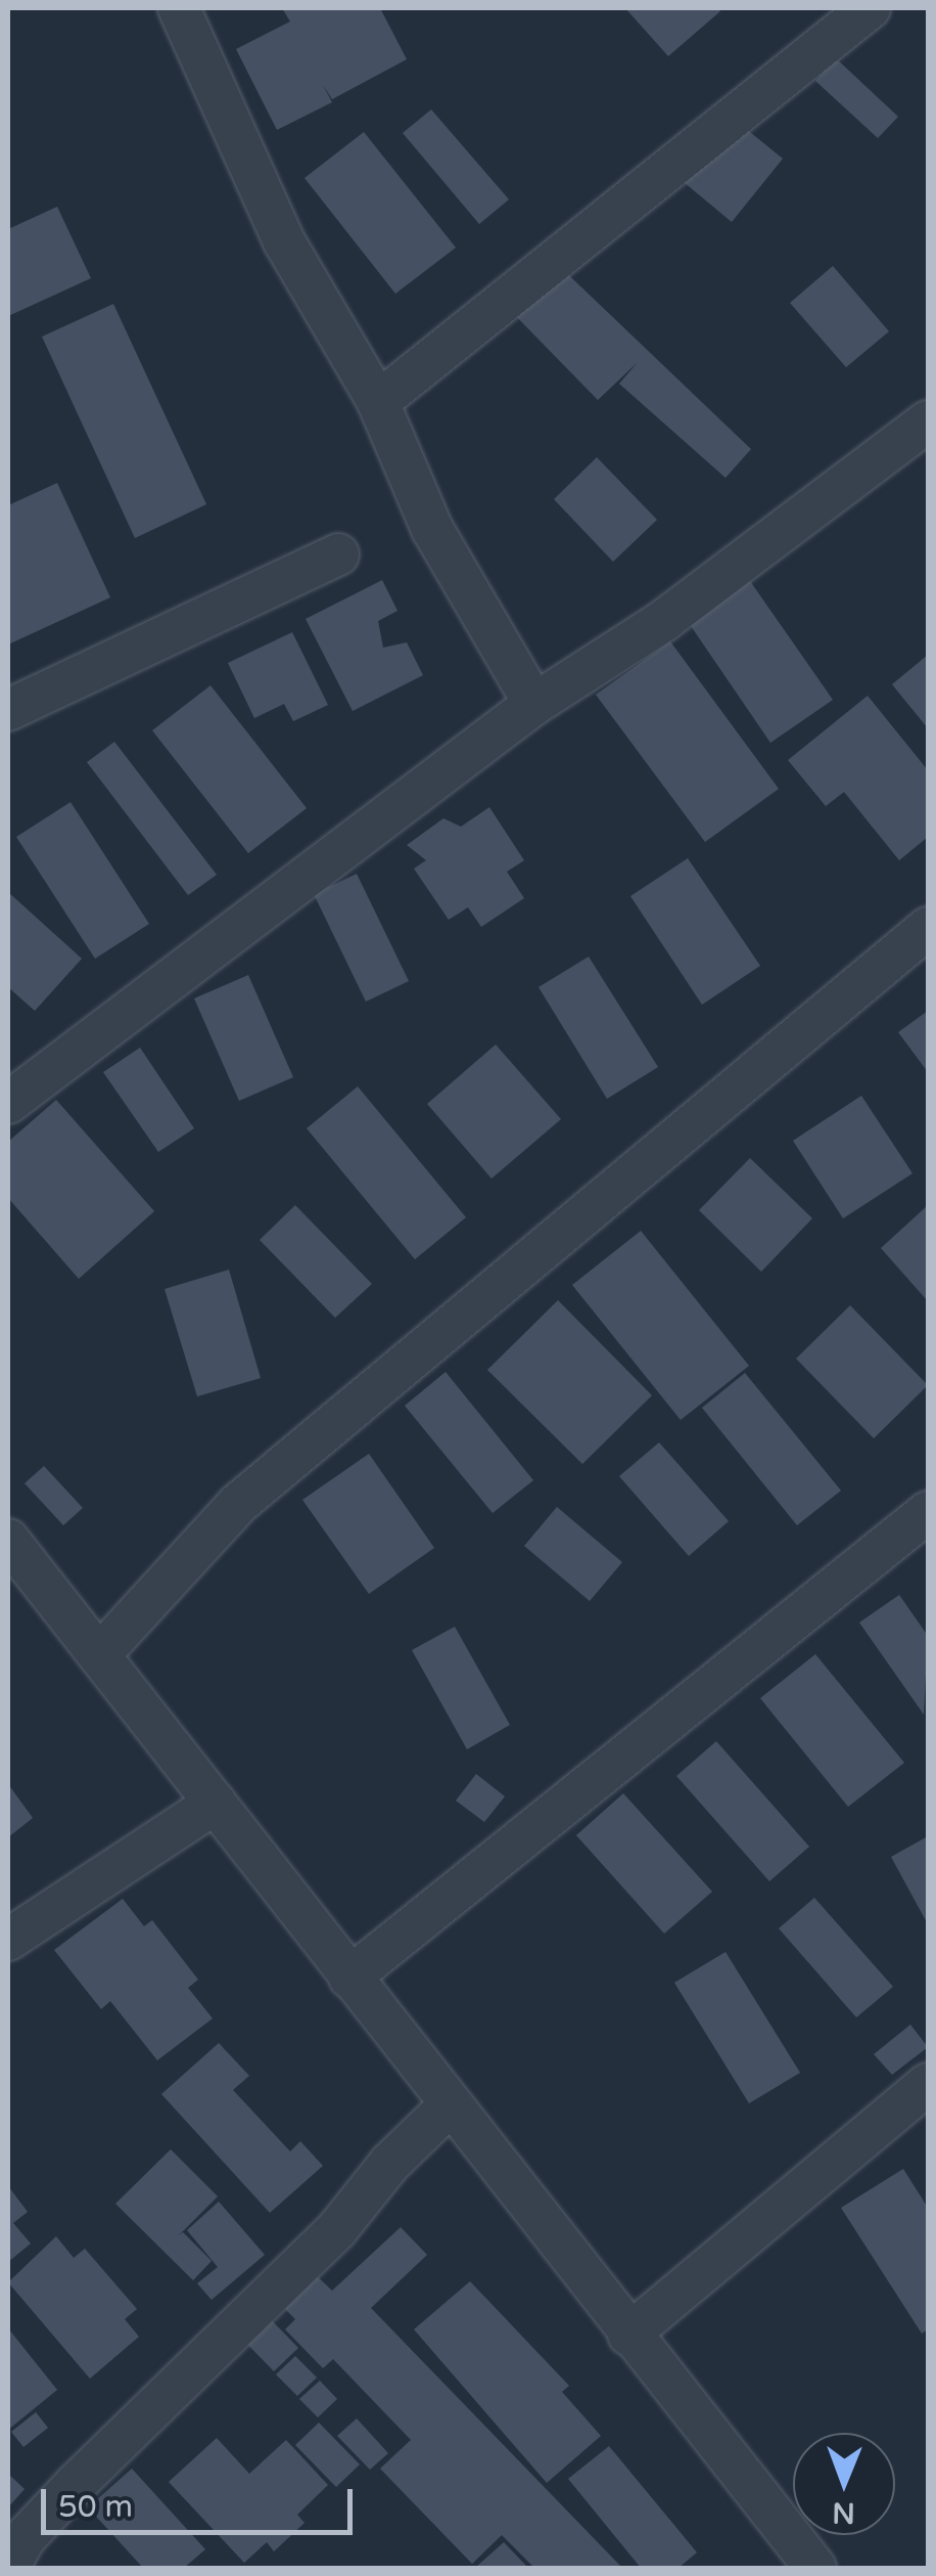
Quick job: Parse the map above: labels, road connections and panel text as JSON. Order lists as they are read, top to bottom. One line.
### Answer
{"scale_bar":"50 m","north":"bottom"}
